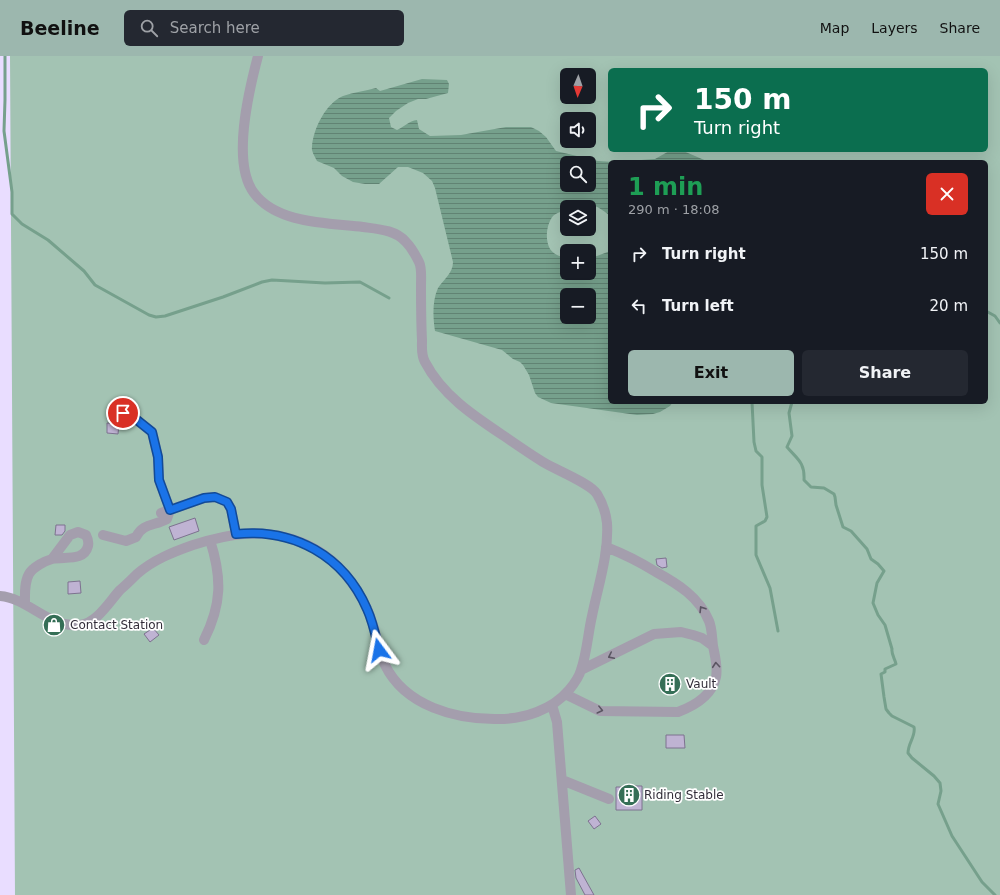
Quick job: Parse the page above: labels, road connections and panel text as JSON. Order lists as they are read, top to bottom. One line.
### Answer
{"places":{"shop":["Contact Station"],"building":["Vault","Riding Stable"]},"north":"bottom","page":{"header":"Beeline","search":"Search here","nav":["Map","Layers","Share"],"map_buttons":["+","−"],"turn":["150 m","Turn right"],"heading":["1 min","290 m · 18:08"],"list":[{"name":"Turn right","value":"150 m"},{"name":"Turn left","value":"20 m"}],"buttons":["Exit","Share"]}}
